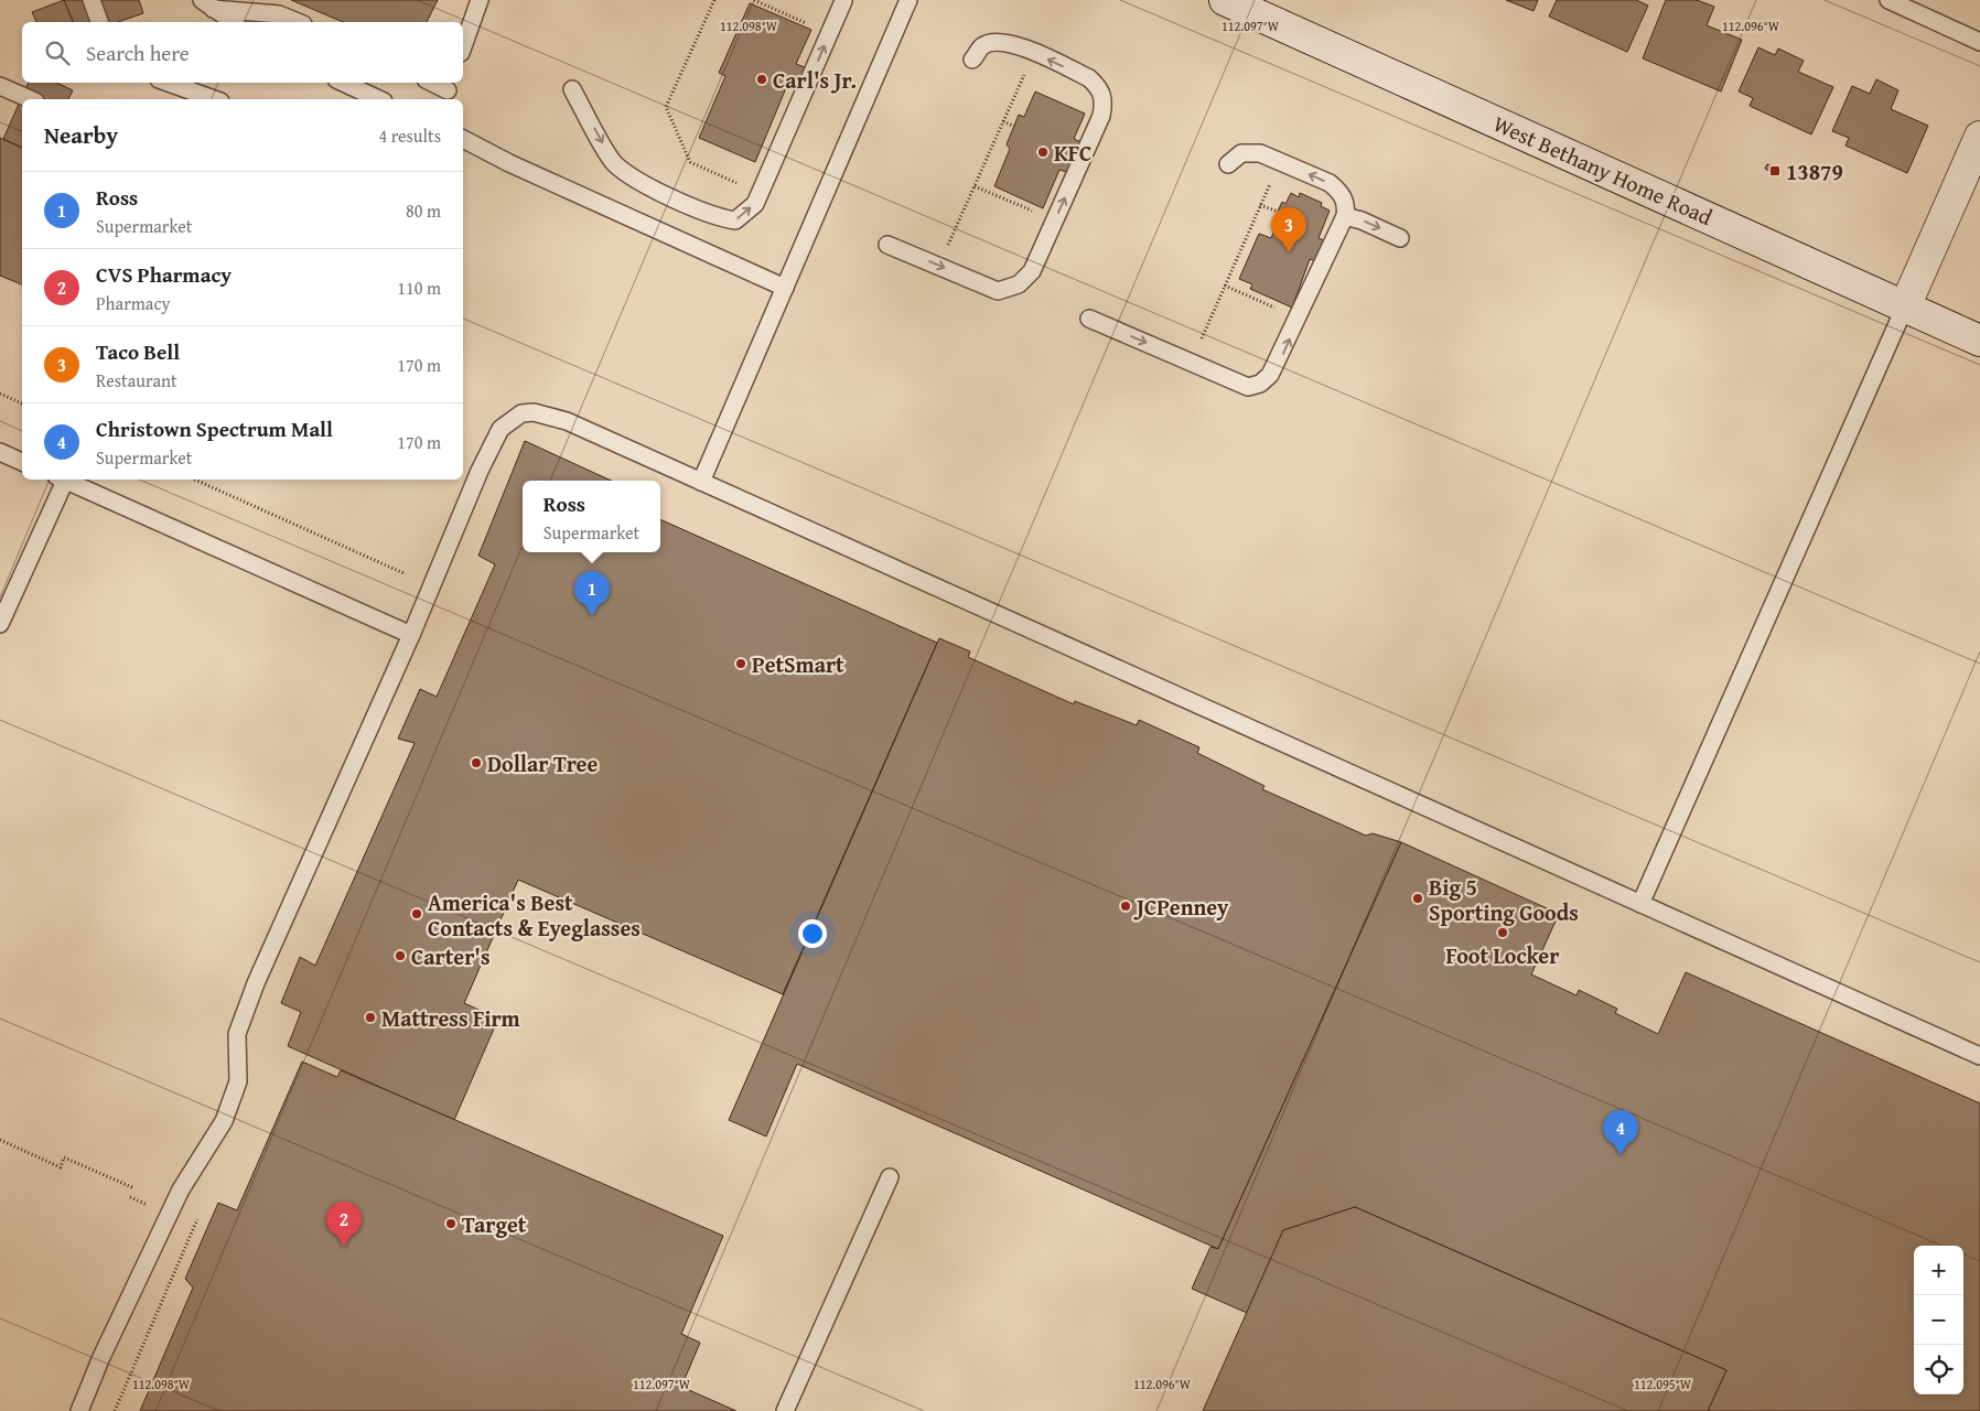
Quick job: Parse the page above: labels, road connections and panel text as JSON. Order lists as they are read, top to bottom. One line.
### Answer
{"streets":{"main road":["West Bethany Home Road"]},"places":{"other":["Carl's Jr.","KFC","PetSmart","Dollar Tree","Big 5 Sporting Goods","JCPenney","America's Best Contacts & Eyeglasses","Foot Locker","Carter's","Mattress Firm","Target"],"transit":["13879"]},"page":{"search":"Search here","heading":["Nearby","4 results"],"list":[{"mark":"1","name":"Ross","note":"Supermarket","value":"80 m"},{"mark":"2","name":"CVS Pharmacy","note":"Pharmacy","value":"110 m"},{"mark":"3","name":"Taco Bell","note":"Restaurant","value":"170 m"},{"mark":"4","name":"Christown Spectrum Mall","note":"Supermarket","value":"170 m"}],"pins":["3","1","4","2"],"popup":["Ross","Supermarket"],"map_buttons":["+","−"]},"coordinates":["112.098°W","112.097°W","112.096°W","112.095°W"]}
